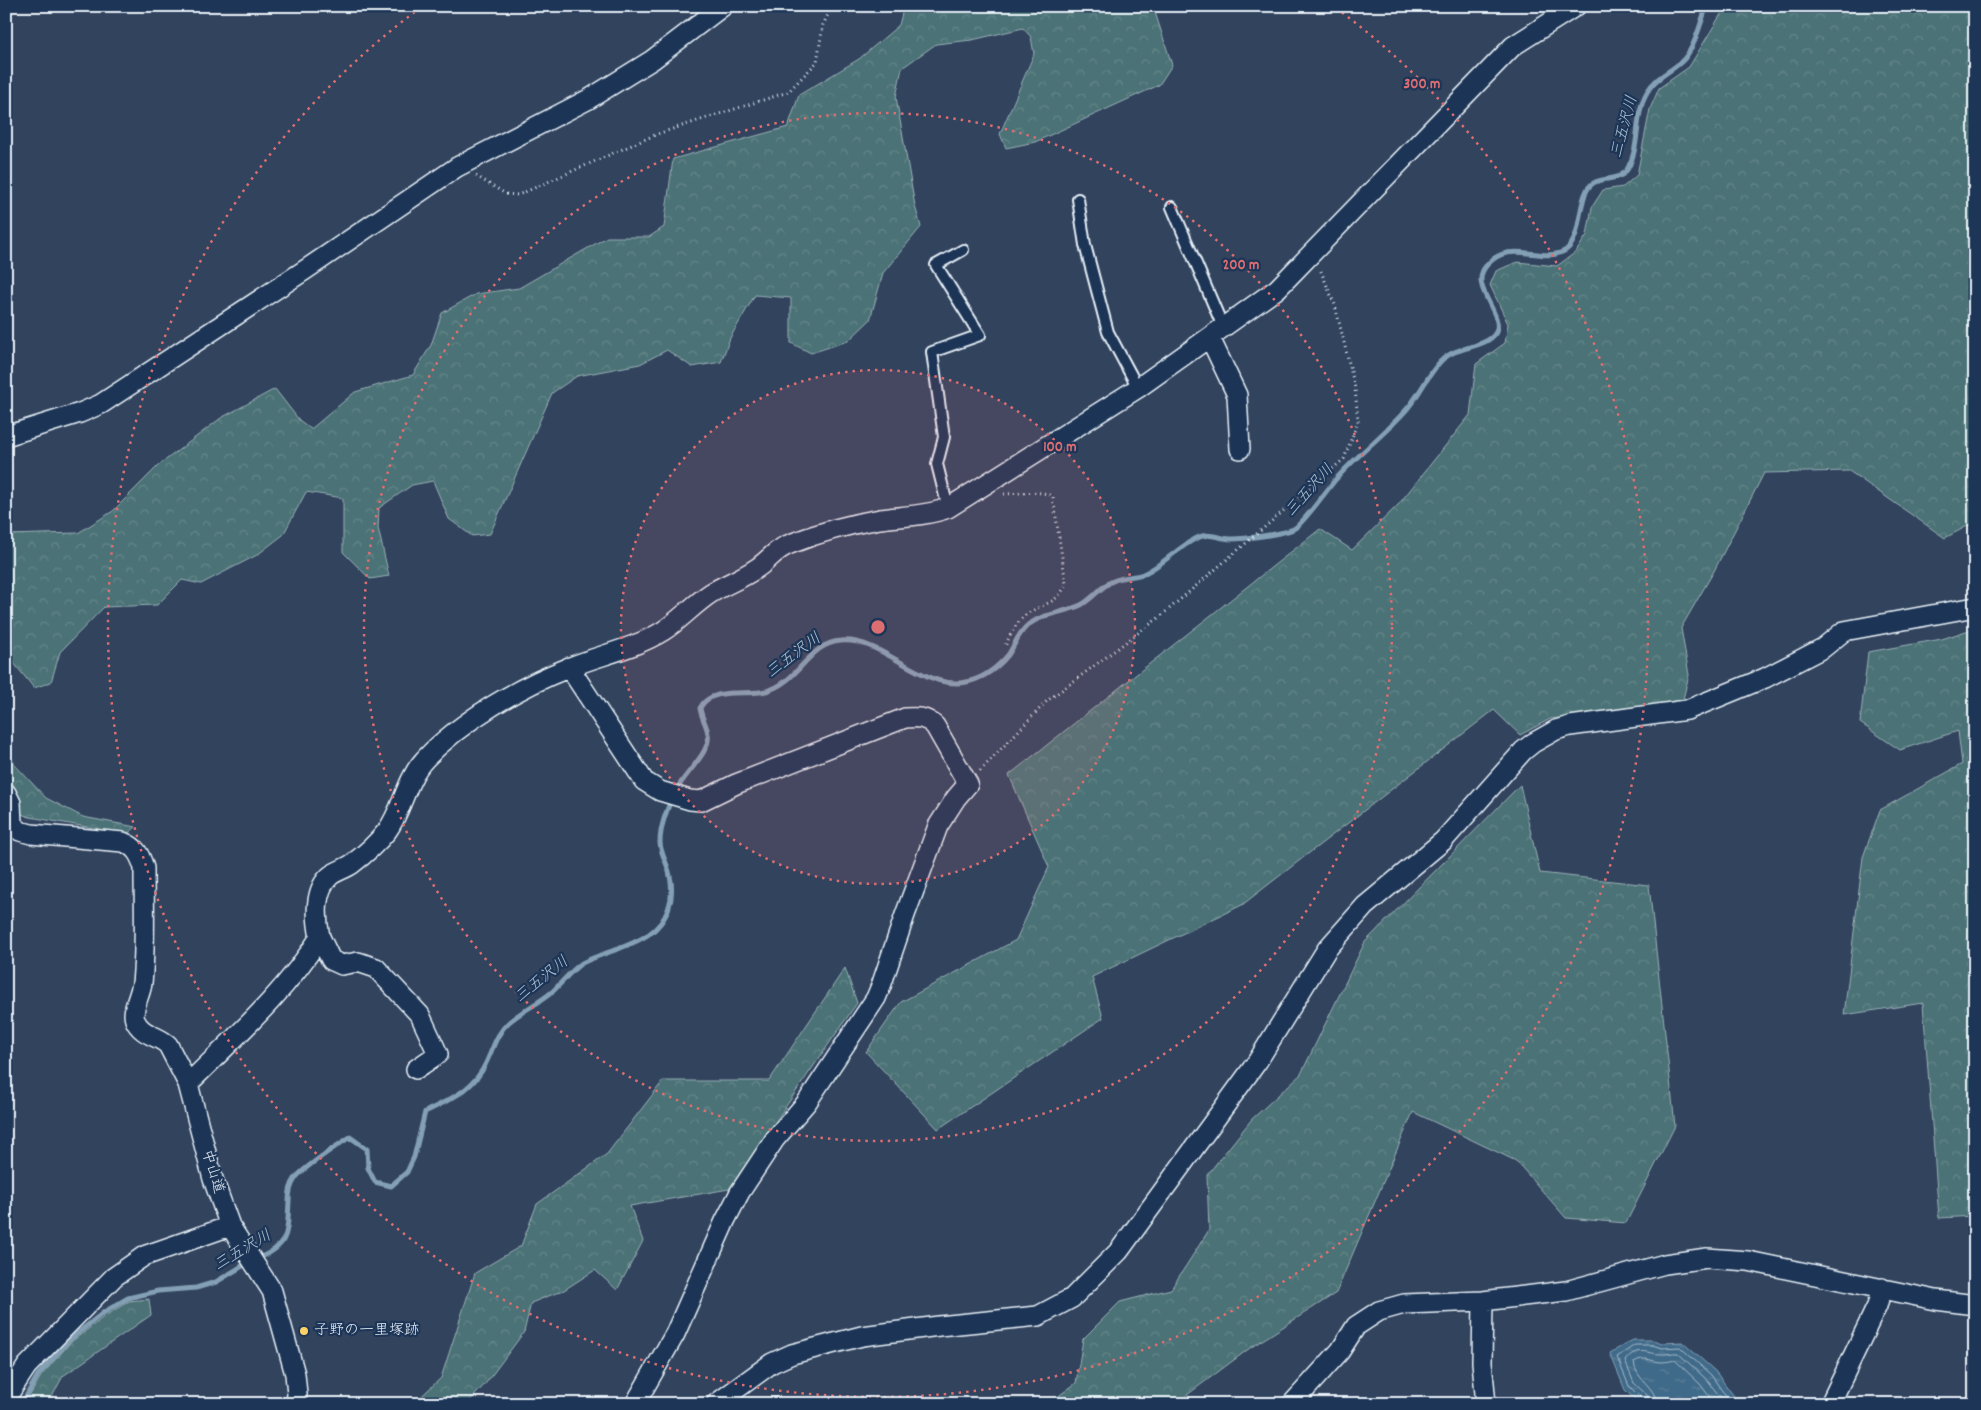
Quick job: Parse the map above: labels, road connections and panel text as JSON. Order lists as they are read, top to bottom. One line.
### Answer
{"streets":{"street":["中山道"]},"water":["三五沢川"],"places":["子野の一里塚跡"],"rings":["300 m","200 m","100 m"]}
